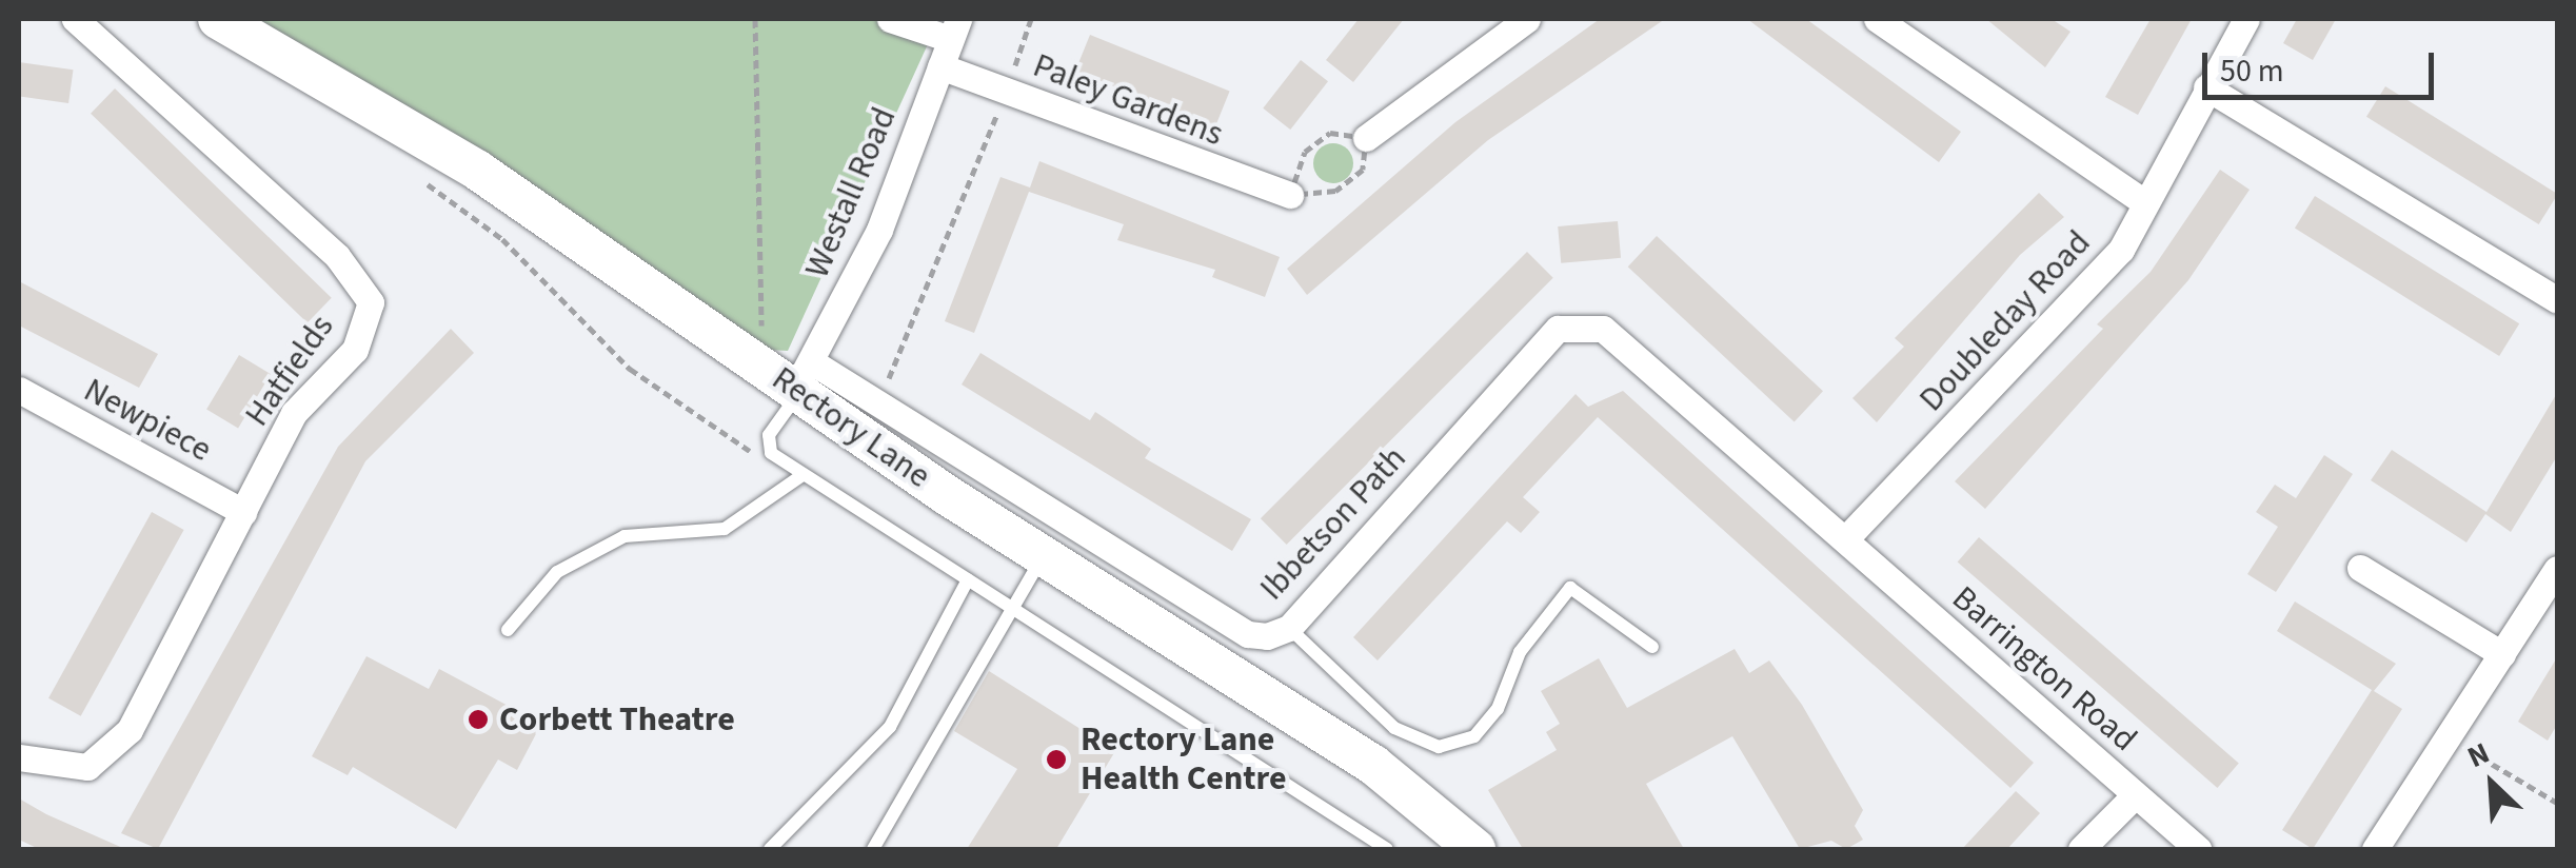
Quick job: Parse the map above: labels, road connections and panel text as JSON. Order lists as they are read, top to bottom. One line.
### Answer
{"streets":{"main road":["Rectory Lane"],"street":["Paley Gardens","Westall Road","Doubleday Road","Hatfields","Newpiece","Ibbetson Path","Barrington Road"]},"crossings":[["Paley Gardens","Westall Road"],["Westall Road","Rectory Lane"],["Westall Road","Ibbetson Path"],["Doubleday Road","Ibbetson Path"],["Doubleday Road","Barrington Road"],["Hatfields","Newpiece"],["Rectory Lane","Ibbetson Path"],["Ibbetson Path","Barrington Road"]],"places":["Corbett Theatre","Rectory Lane Health Centre"],"scale_bar":"50 m","north":"top left"}
